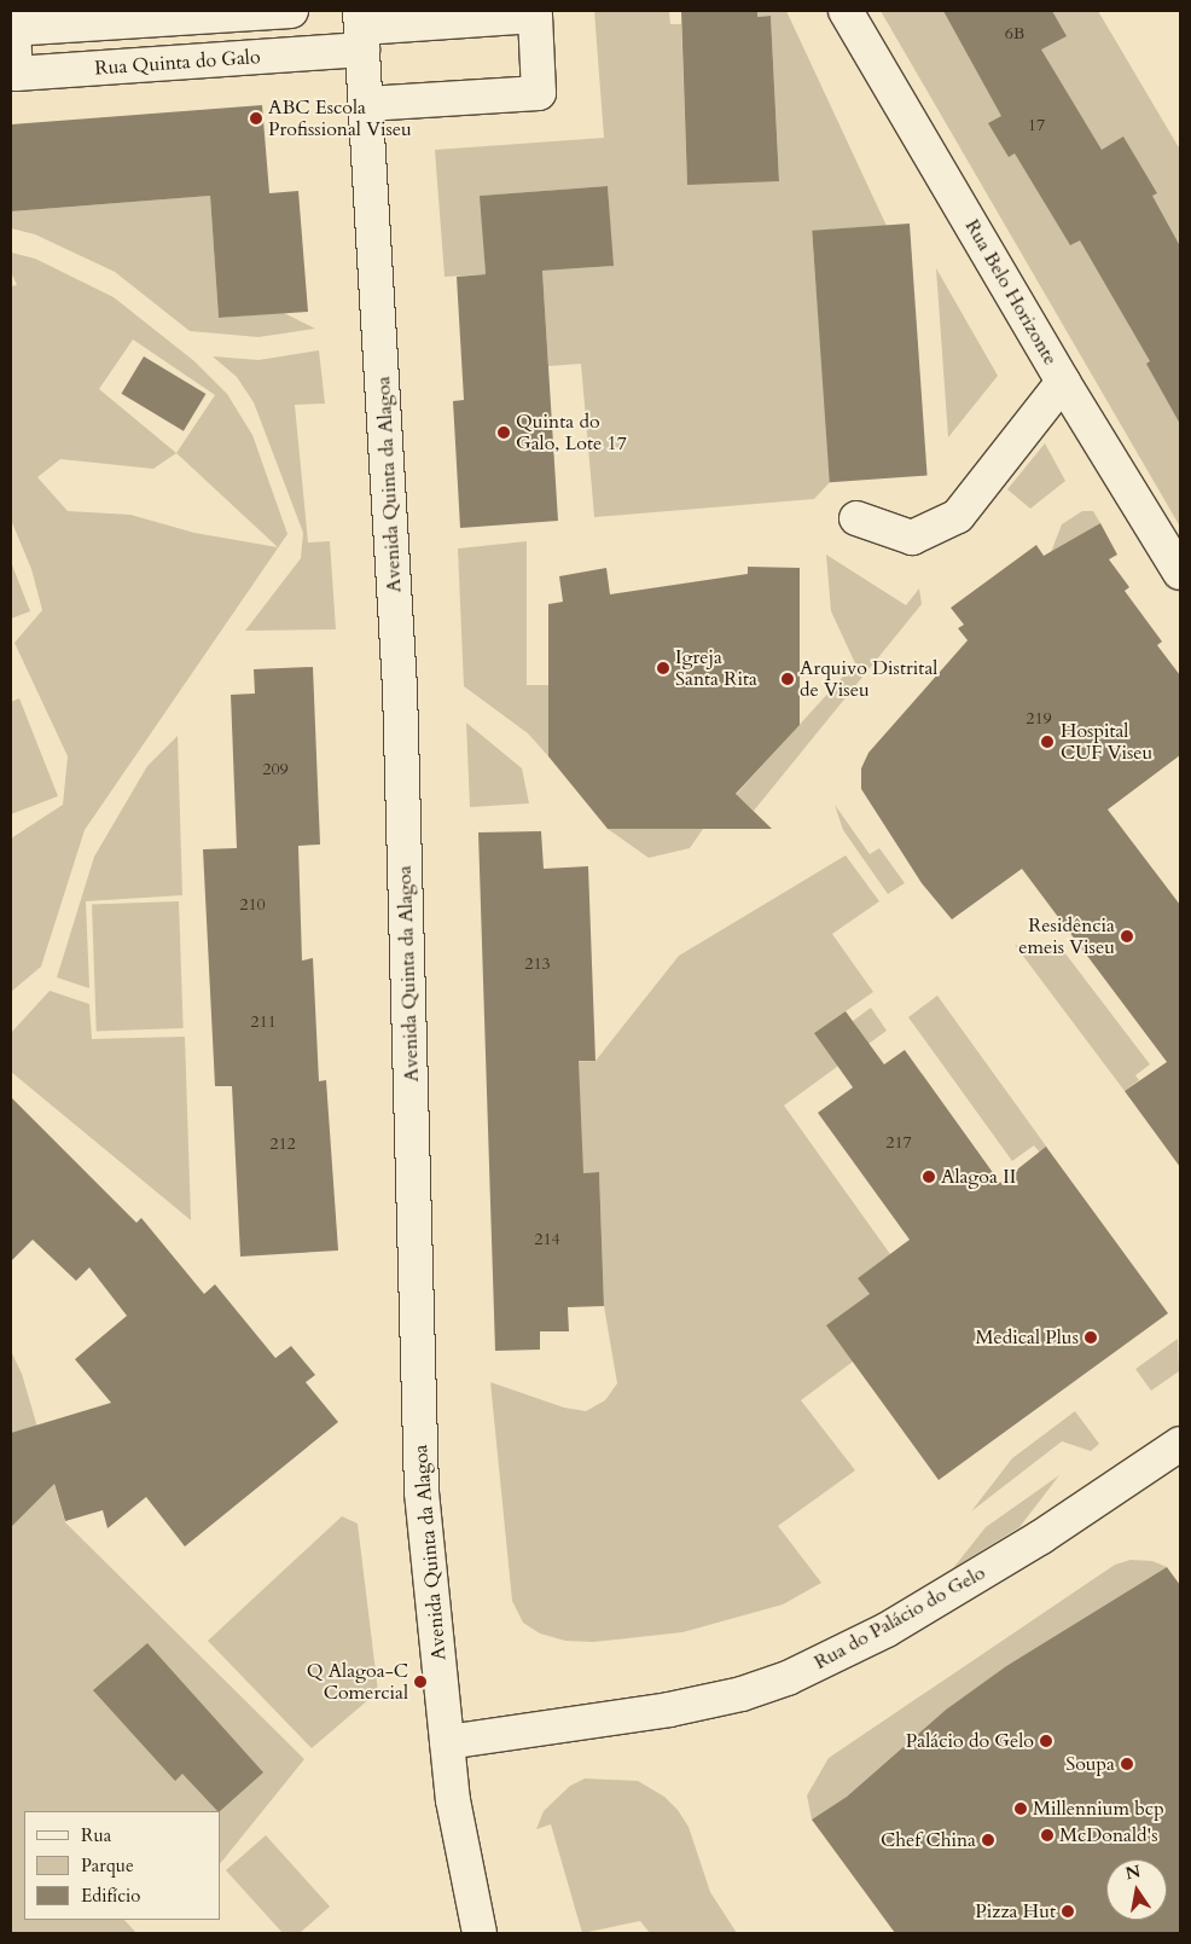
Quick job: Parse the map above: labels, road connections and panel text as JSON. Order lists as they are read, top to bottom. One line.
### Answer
{"streets":{"street":["Rua Quinta do Galo","Rua Belo Horizonte","Avenida Quinta da Alagoa","Rua do Palácio do Gelo"]},"crossings":[["Rua Quinta do Galo","Avenida Quinta da Alagoa"],["Avenida Quinta da Alagoa","Rua do Palácio do Gelo"]],"places":["ABC Escola Profissional Viseu","Quinta do Galo, Lote 17","Igreja Santa Rita","Arquivo Distrital de Viseu","Hospital CUF Viseu","Residência emeis Viseu","Alagoa II","Medical Plus","Q Alagoa-C Comercial","Palácio do Gelo","Soupa","Millennium bcp","McDonald's","Chef China","Pizza Hut"],"house_numbers":["6B","17","219","209","210","213","211","217","212","214"],"legend":["Rua","Parque","Edifício"],"north":"top"}
